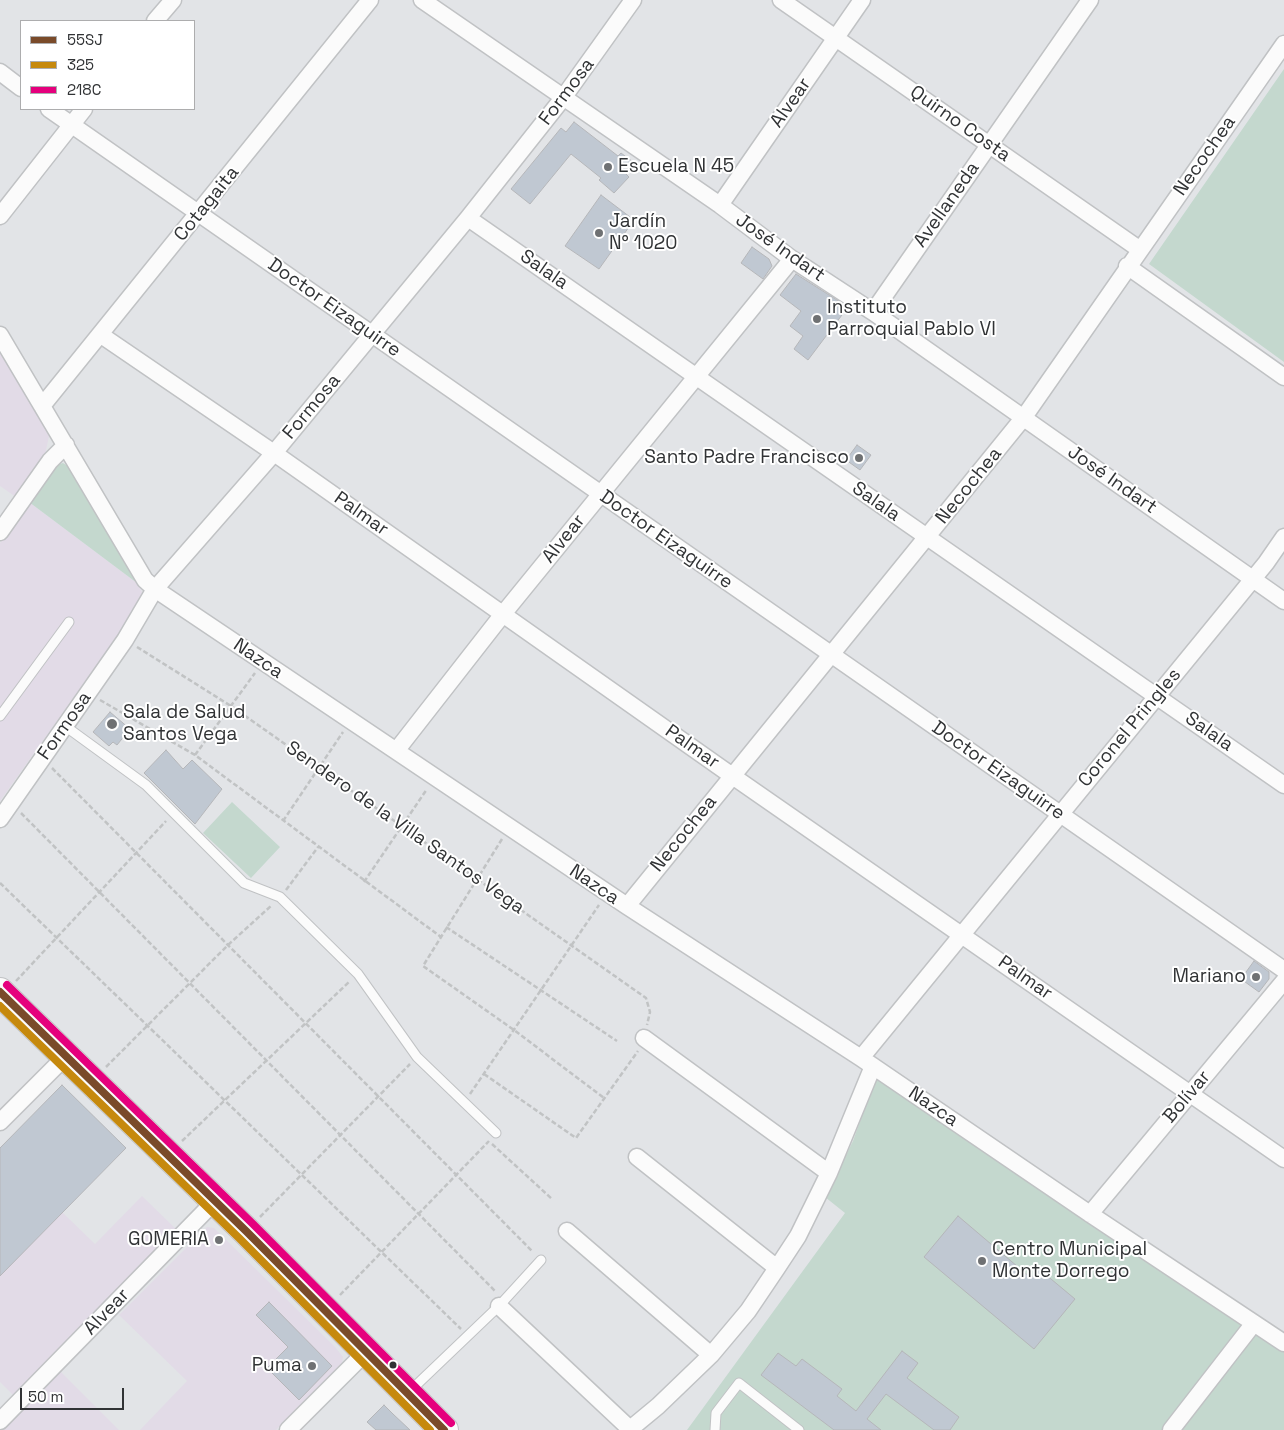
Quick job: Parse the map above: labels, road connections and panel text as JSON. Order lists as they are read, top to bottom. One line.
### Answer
{"streets":{"street":["Formosa","Alvear","Quirno Costa","Necochea","Cotagaita","Avellaneda","José Indart","Salala","Doctor Eizaguirre","Palmar","Nazca","Coronel Pringles","Bolívar"],"path":["Sendero de la Villa Santos Vega"]},"crossings":[["Formosa","José Indart"],["Formosa","Salala"],["Formosa","Doctor Eizaguirre"],["Formosa","Palmar"],["Formosa","Nazca"],["Formosa","Sendero de la Villa Santos Vega"],["Alvear","Quirno Costa"],["Alvear","José Indart"],["Alvear","Salala"],["Alvear","Doctor Eizaguirre"],["Alvear","Palmar"],["Alvear","Nazca"],["Quirno Costa","Necochea"],["Quirno Costa","Avellaneda"],["Necochea","José Indart"],["Necochea","Salala"],["Necochea","Doctor Eizaguirre"],["Necochea","Palmar"],["Necochea","Nazca"],["Cotagaita","Doctor Eizaguirre"],["Cotagaita","Palmar"],["Cotagaita","Nazca"],["Avellaneda","José Indart"],["José Indart","Coronel Pringles"],["Salala","Coronel Pringles"],["Doctor Eizaguirre","Coronel Pringles"],["Palmar","Coronel Pringles"],["Palmar","Bolívar"],["Nazca","Coronel Pringles"],["Nazca","Bolívar"]],"places":["Escuela N 45","Jardín N° 1020","Instituto Parroquial Pablo VI","Santo Padre Francisco","Sala de Salud Santos Vega","Mariano","GOMERIA","Centro Municipal Monte Dorrego","Puma"],"lines":["transit line 218C","transit line 55SJ","transit line 325"],"legend":["55SJ","325","218C"],"scale_bar":"50 m"}
